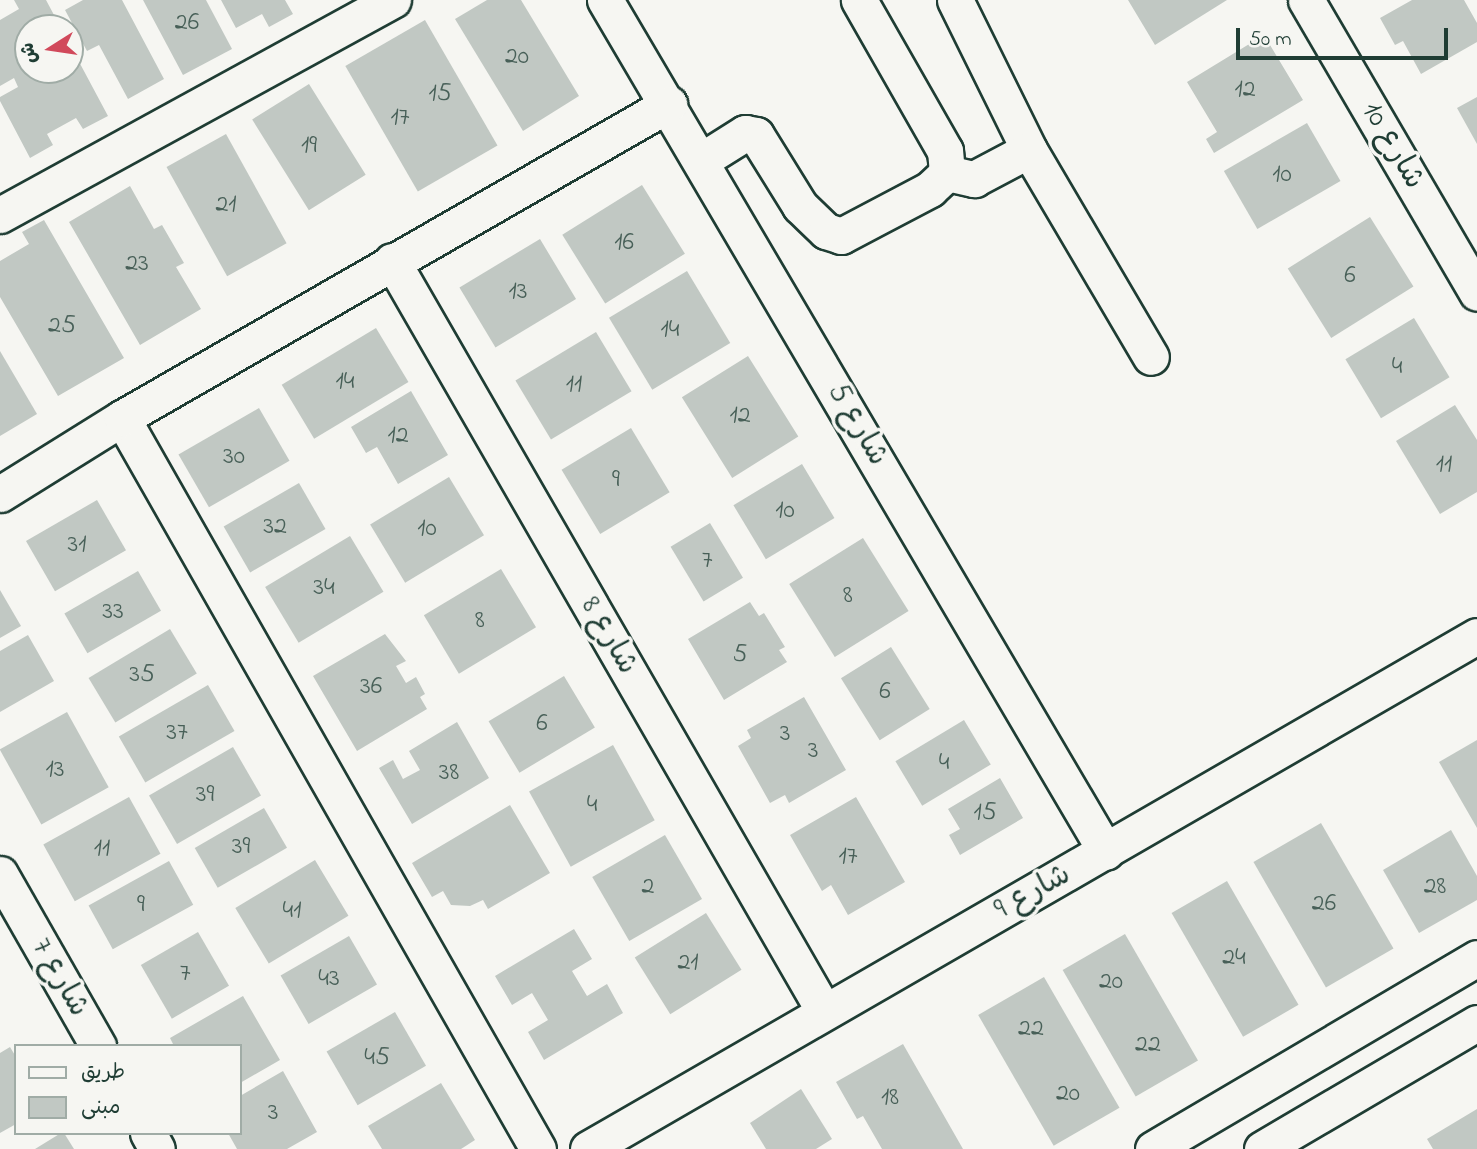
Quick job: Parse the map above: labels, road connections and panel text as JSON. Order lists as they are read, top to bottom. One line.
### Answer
{"streets":{"street":["شارع 10","شارع 5","شارع 8","شارع 9","شارع 7"]},"crossings":[["شارع 5","شارع 9"],["شارع 8","شارع 9"]],"house_numbers":["26","20","12","15","17","19","10","21","16","23","6","13","25","14","4","14","11","12","12","30","11","9","10","32","10","31","7","34","8","33","8","5","35","36","6","6","37","3","3","4","13","38","39","4","15","39","11","17","2","28","26","9","41","24","21","7","43","20","22","22","45","20","18","3"],"legend":["طريق","مبنى"],"scale_bar":"50 m","north":"left"}
